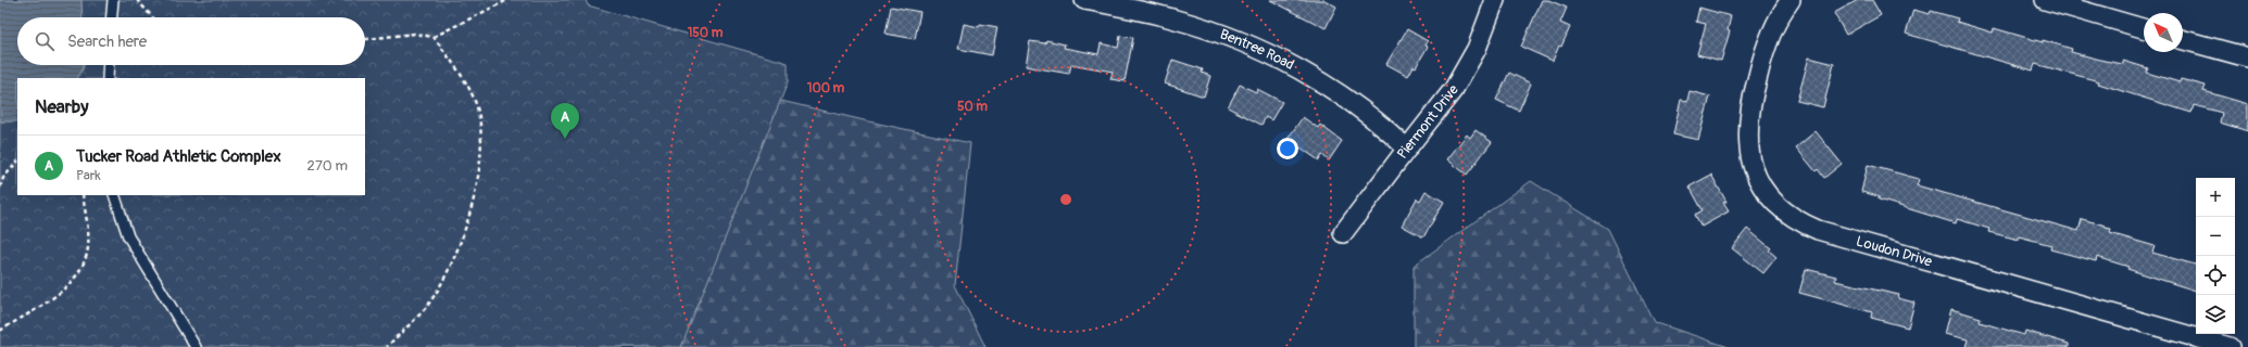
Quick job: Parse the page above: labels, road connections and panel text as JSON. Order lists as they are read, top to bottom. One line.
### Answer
{"streets":{"street":["Bentree Road","Piermont Drive","Loudon Drive"]},"crossings":[["Bentree Road","Piermont Drive"]],"north":"top left","page":{"search":"Search here","heading":"Nearby","pins":"A","list":[{"mark":"A","name":"Tucker Road Athletic Complex","note":"Park","value":"270 m"}],"map_buttons":["+","−"]},"rings":["150 m","100 m","50 m"]}
